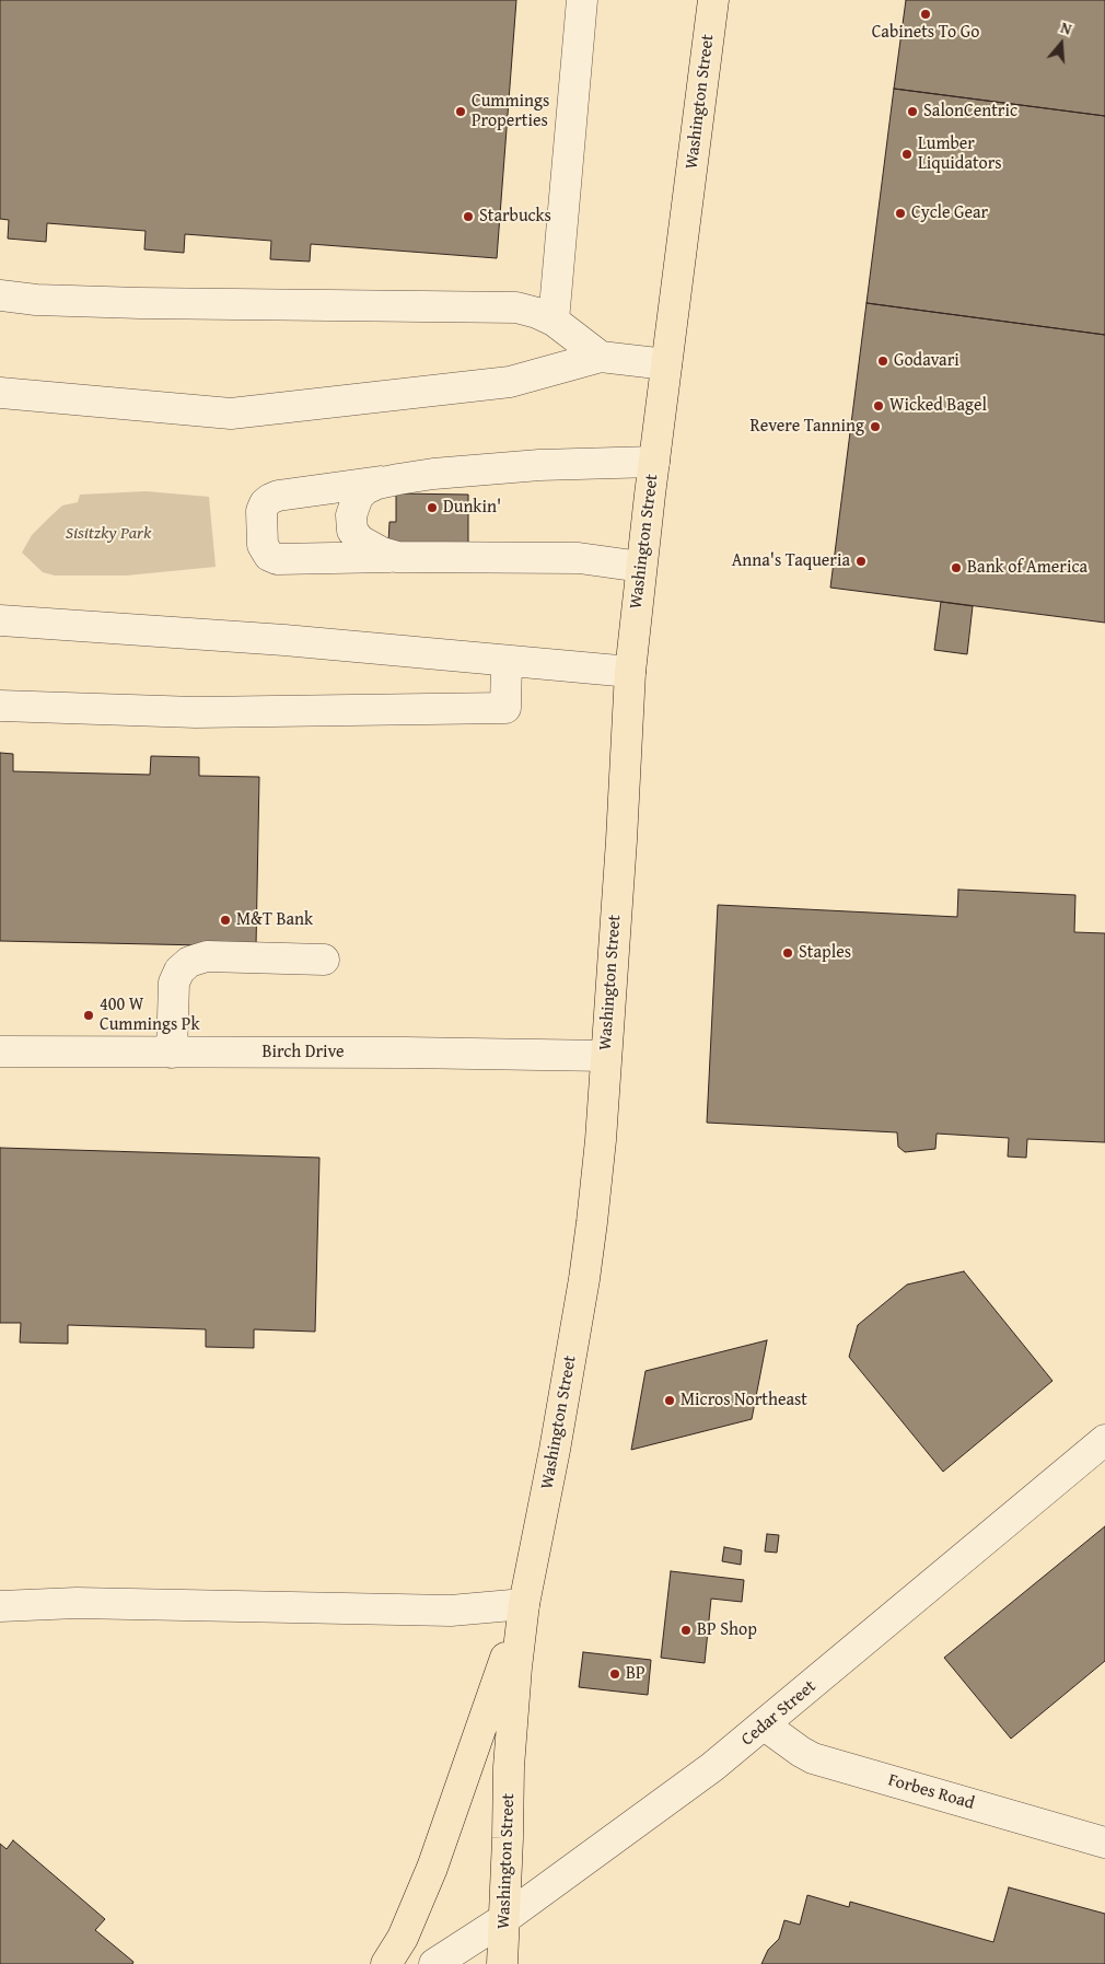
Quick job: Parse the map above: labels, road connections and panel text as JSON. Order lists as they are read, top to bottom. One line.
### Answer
{"streets":{"main road":["Washington Street"],"street":["Birch Drive","Cedar Street","Forbes Road"]},"crossings":[["Washington Street","Birch Drive"],["Washington Street","Cedar Street"],["Cedar Street","Forbes Road"]],"parks":["Sisitzky Park"],"places":["Cabinets To Go","Cummings Properties","SalonCentric","Lumber Liquidators","Cycle Gear","Starbucks","Godavari","Wicked Bagel","Revere Tanning","Dunkin'","Anna's Taqueria","Bank of America","M&T Bank","Staples","400 W Cummings Pk","Micros Northeast","BP Shop","BP"],"north":"top"}
